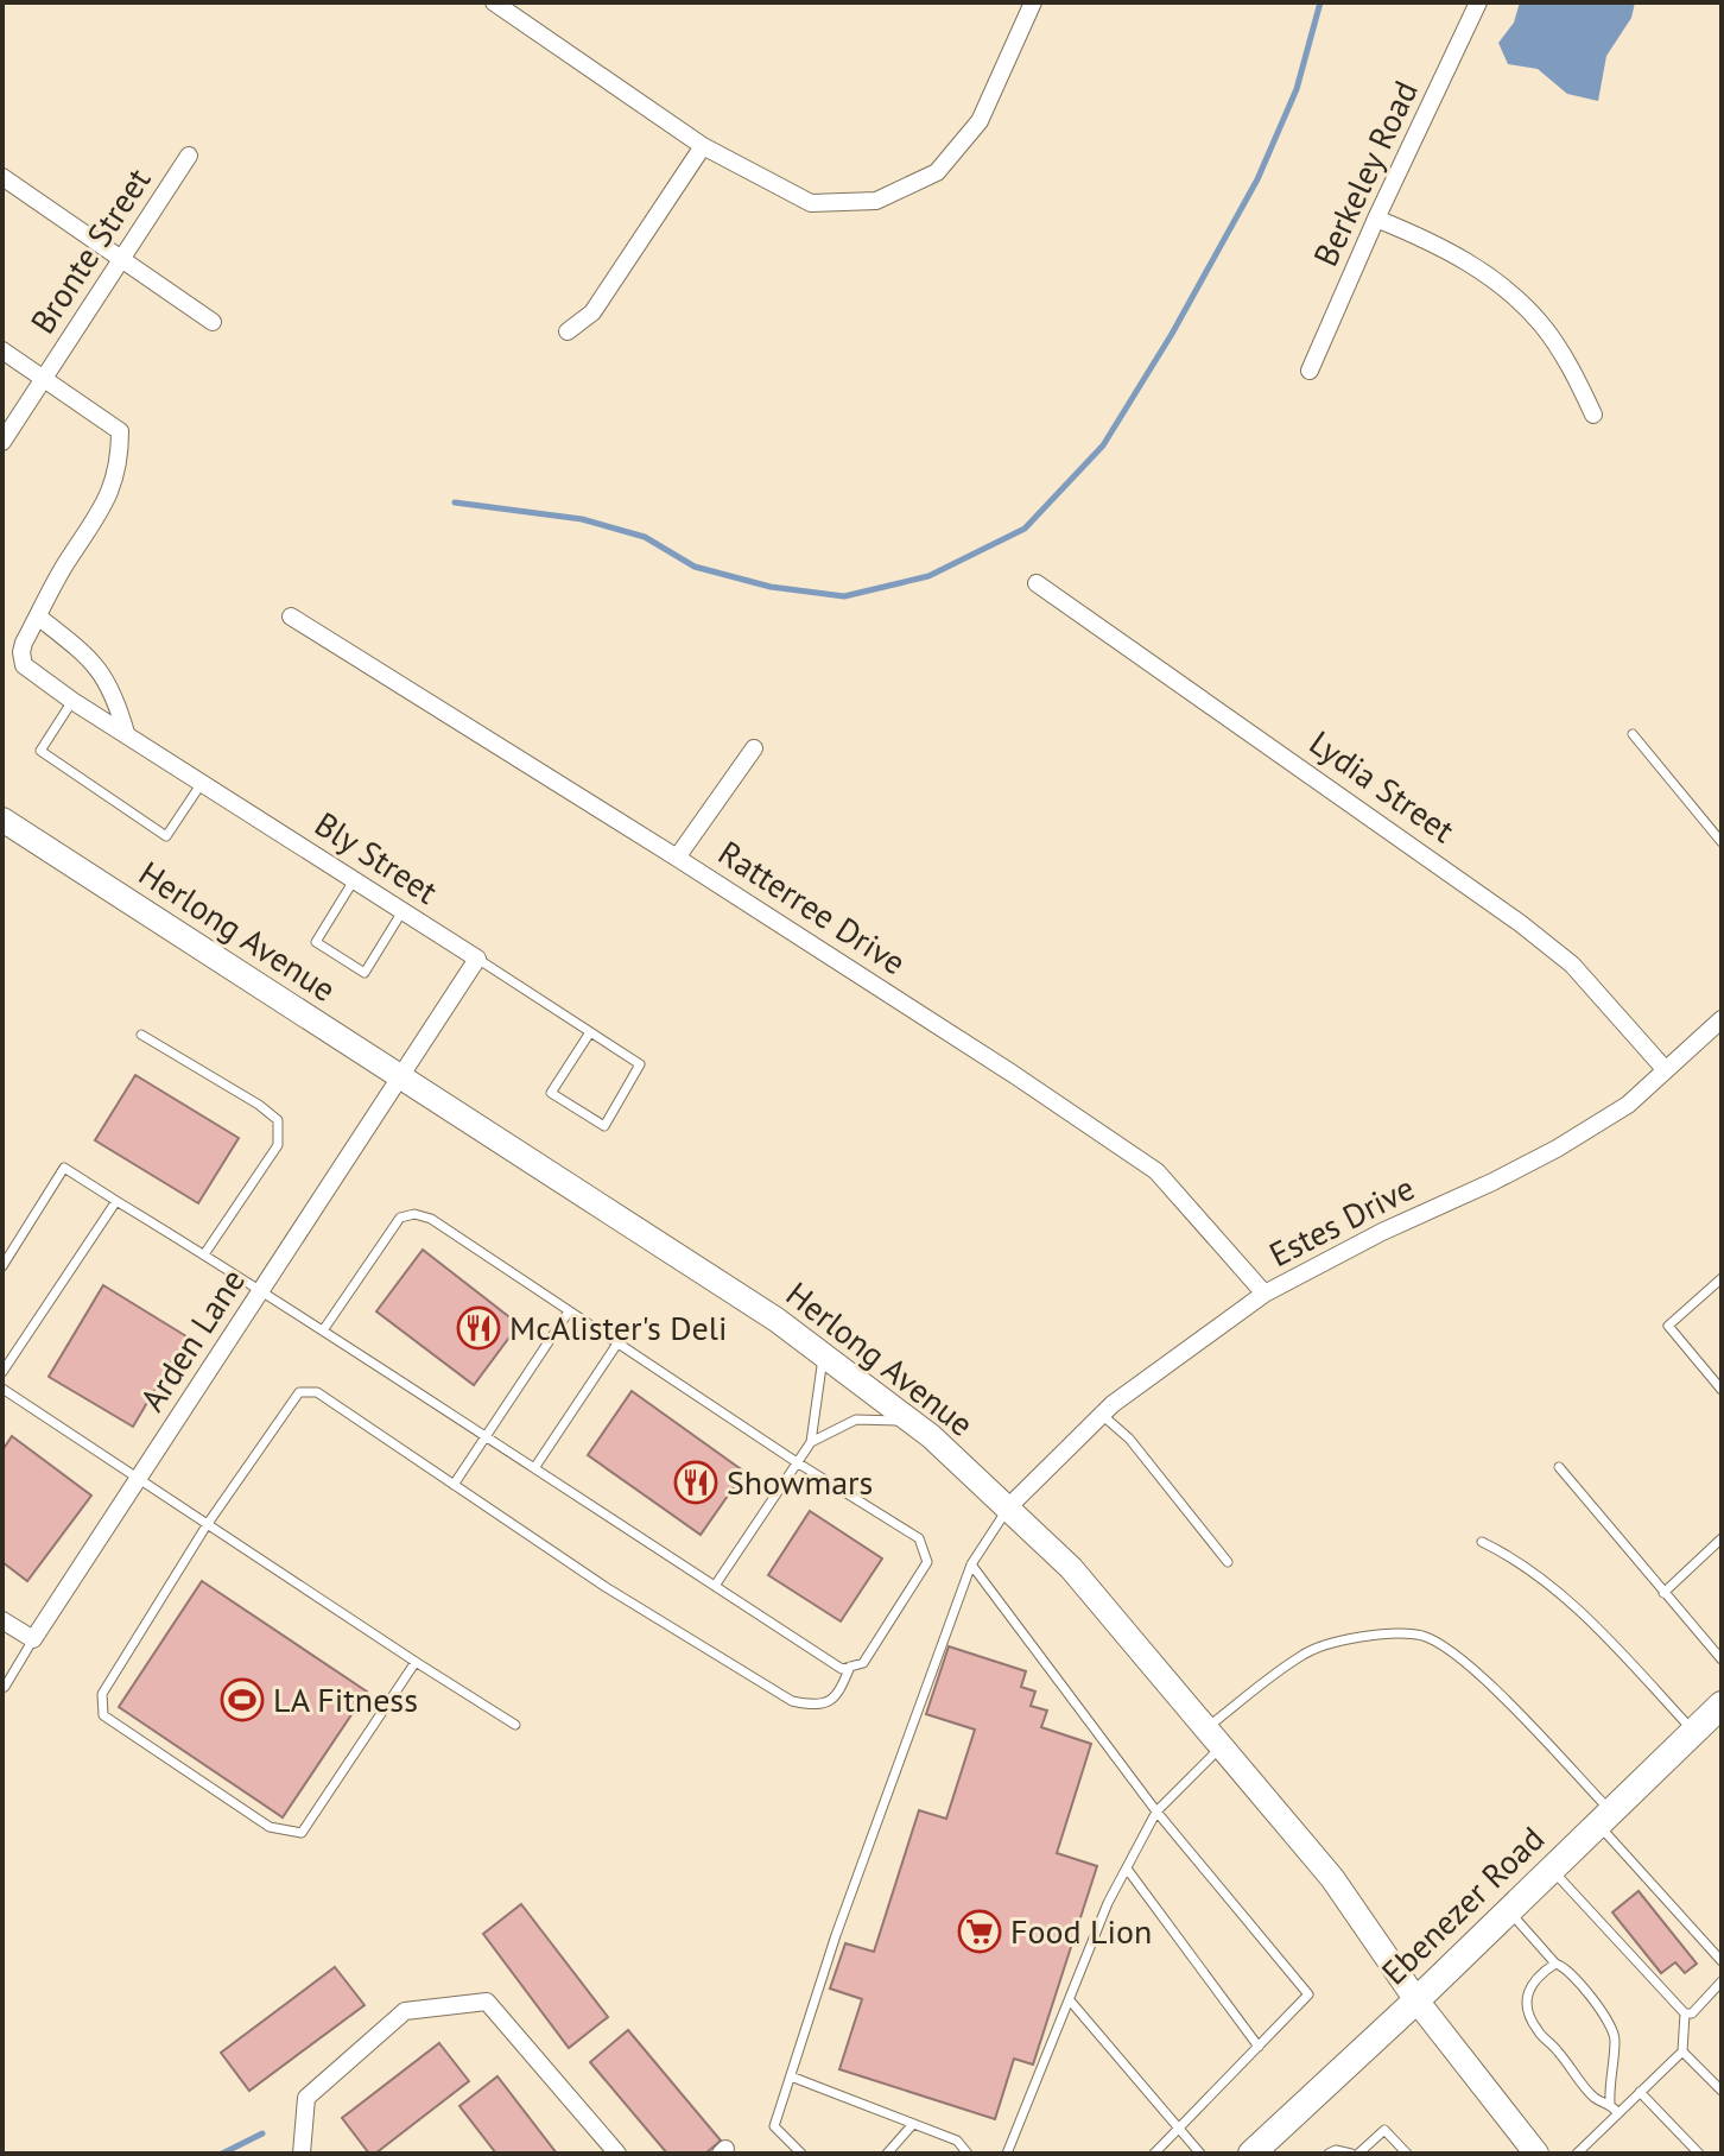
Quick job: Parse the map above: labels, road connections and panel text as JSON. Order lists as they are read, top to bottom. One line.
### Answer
{"streets":{"main road":["Ebenezer Road"],"street":["Berkeley Road","Bronte Street","Lydia Street","Bly Street","Ratterree Drive","Herlong Avenue","Estes Drive","Arden Lane"]},"crossings":[["Bronte Street","Bly Street"],["Lydia Street","Estes Drive"],["Ratterree Drive","Estes Drive"],["Herlong Avenue","Estes Drive"],["Herlong Avenue","Arden Lane"],["Herlong Avenue","Ebenezer Road"]],"places":{"restaurant":["McAlister's Deli","Showmars"],"sports":["LA Fitness"],"supermarket":["Food Lion"]}}
